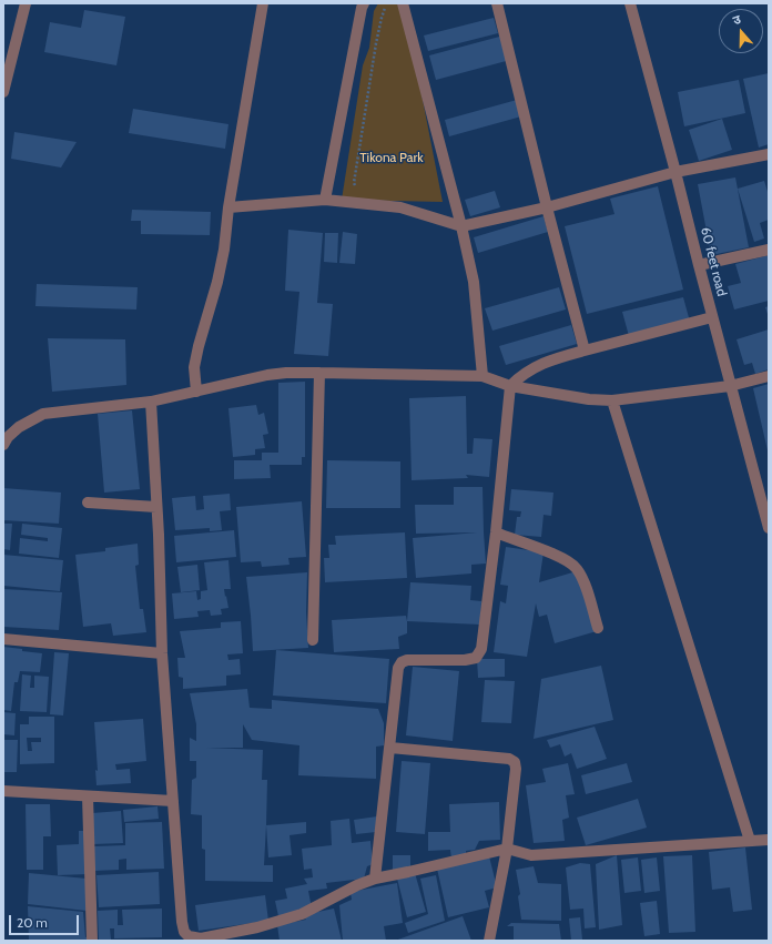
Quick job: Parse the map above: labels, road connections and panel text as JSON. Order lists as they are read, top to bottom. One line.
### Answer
{"streets":{"street":["60 feet road"]},"parks":["Tikona Park"],"scale_bar":"20 m","north":"top"}
